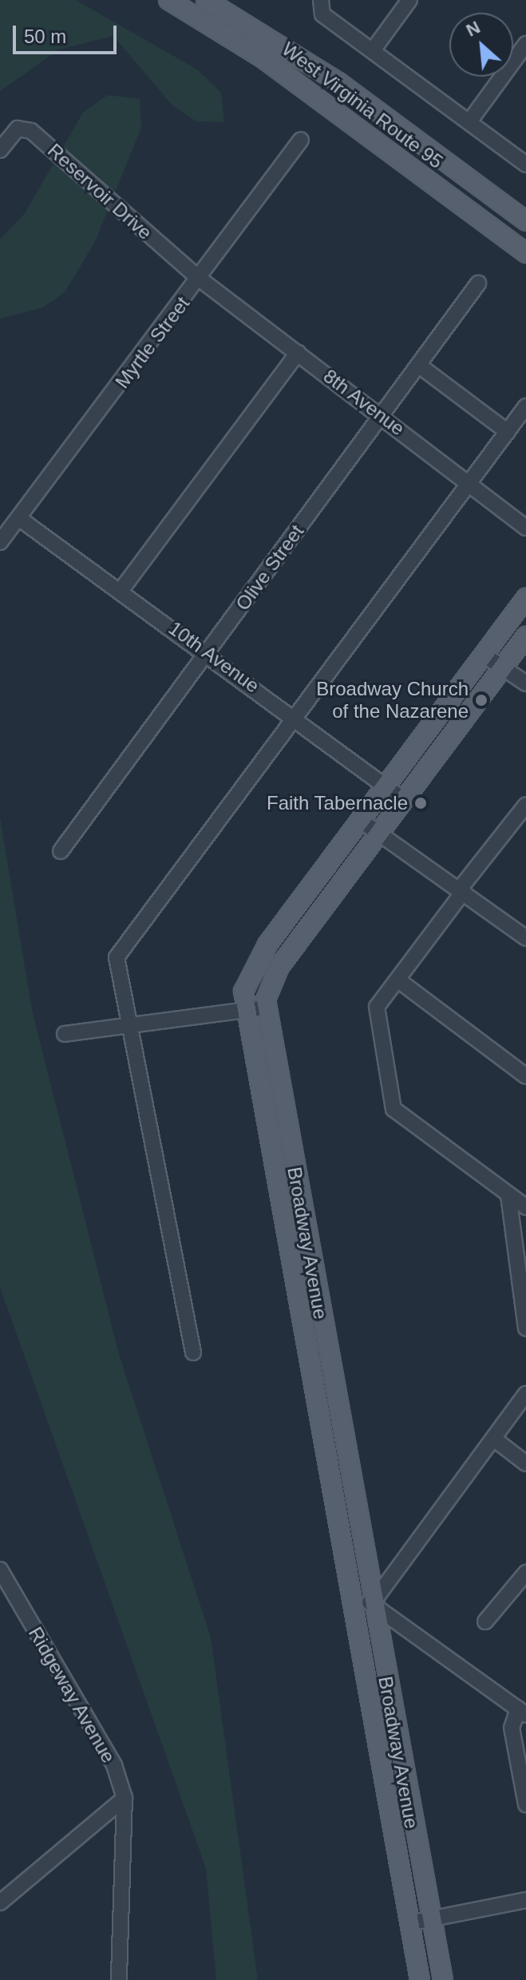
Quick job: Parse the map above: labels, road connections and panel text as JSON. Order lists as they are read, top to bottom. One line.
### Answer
{"streets":{"main road":["West Virginia Route 95","Broadway Avenue"],"street":["Reservoir Drive","Myrtle Street","8th Avenue","Olive Street","10th Avenue","Ridgeway Avenue"]},"crossings":[["Reservoir Drive","Myrtle Street"],["Reservoir Drive","8th Avenue"],["Myrtle Street","8th Avenue"],["Myrtle Street","10th Avenue"],["8th Avenue","Olive Street"],["Olive Street","10th Avenue"],["10th Avenue","Broadway Avenue"]],"places":["Broadway Church of the Nazarene","Faith Tabernacle"],"scale_bar":"50 m","north":"top left"}
